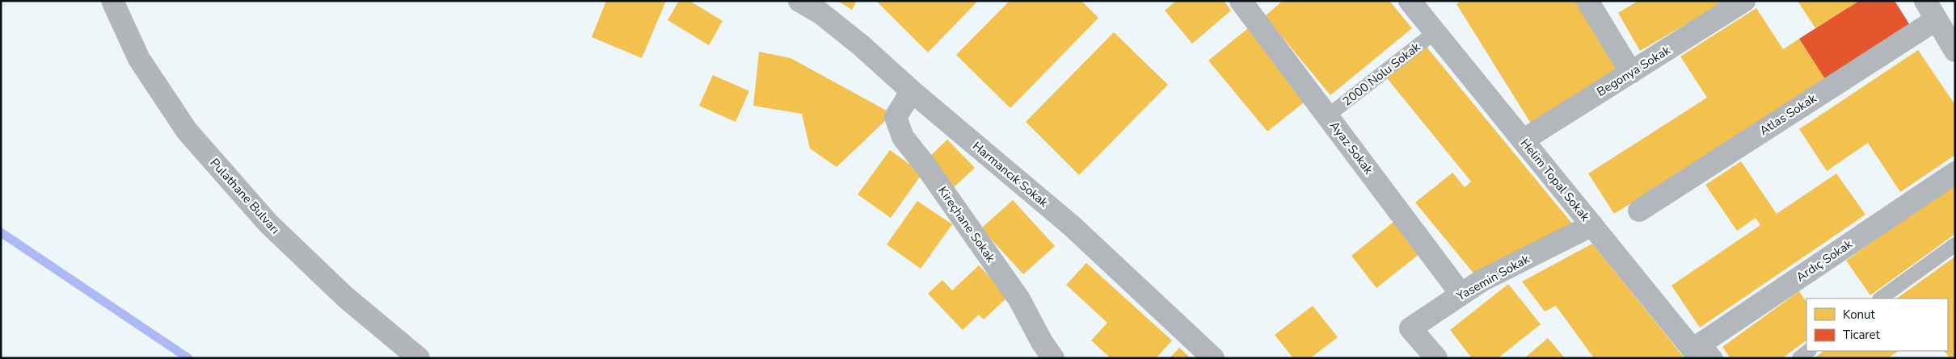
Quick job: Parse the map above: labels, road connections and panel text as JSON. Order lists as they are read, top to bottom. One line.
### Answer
{"streets":{"street":["Begonya Sokak","Atlas Sokak","Ayaz Sokak","Harmancık Sokak","Helim Topal Sokak","Pulathane Bulvarı","Kireçhane Sokak","Ardıç Sokak","Yasemin Sokak"],"lane":["2000 Nolu Sokak"]},"crossings":[["Begonya Sokak","Helim Topal Sokak"],["2000 Nolu Sokak","Ayaz Sokak"],["2000 Nolu Sokak","Helim Topal Sokak"],["Ayaz Sokak","Yasemin Sokak"],["Harmancık Sokak","Kireçhane Sokak"],["Helim Topal Sokak","Ardıç Sokak"],["Helim Topal Sokak","Yasemin Sokak"]],"legend":["Konut","Ticaret"]}
